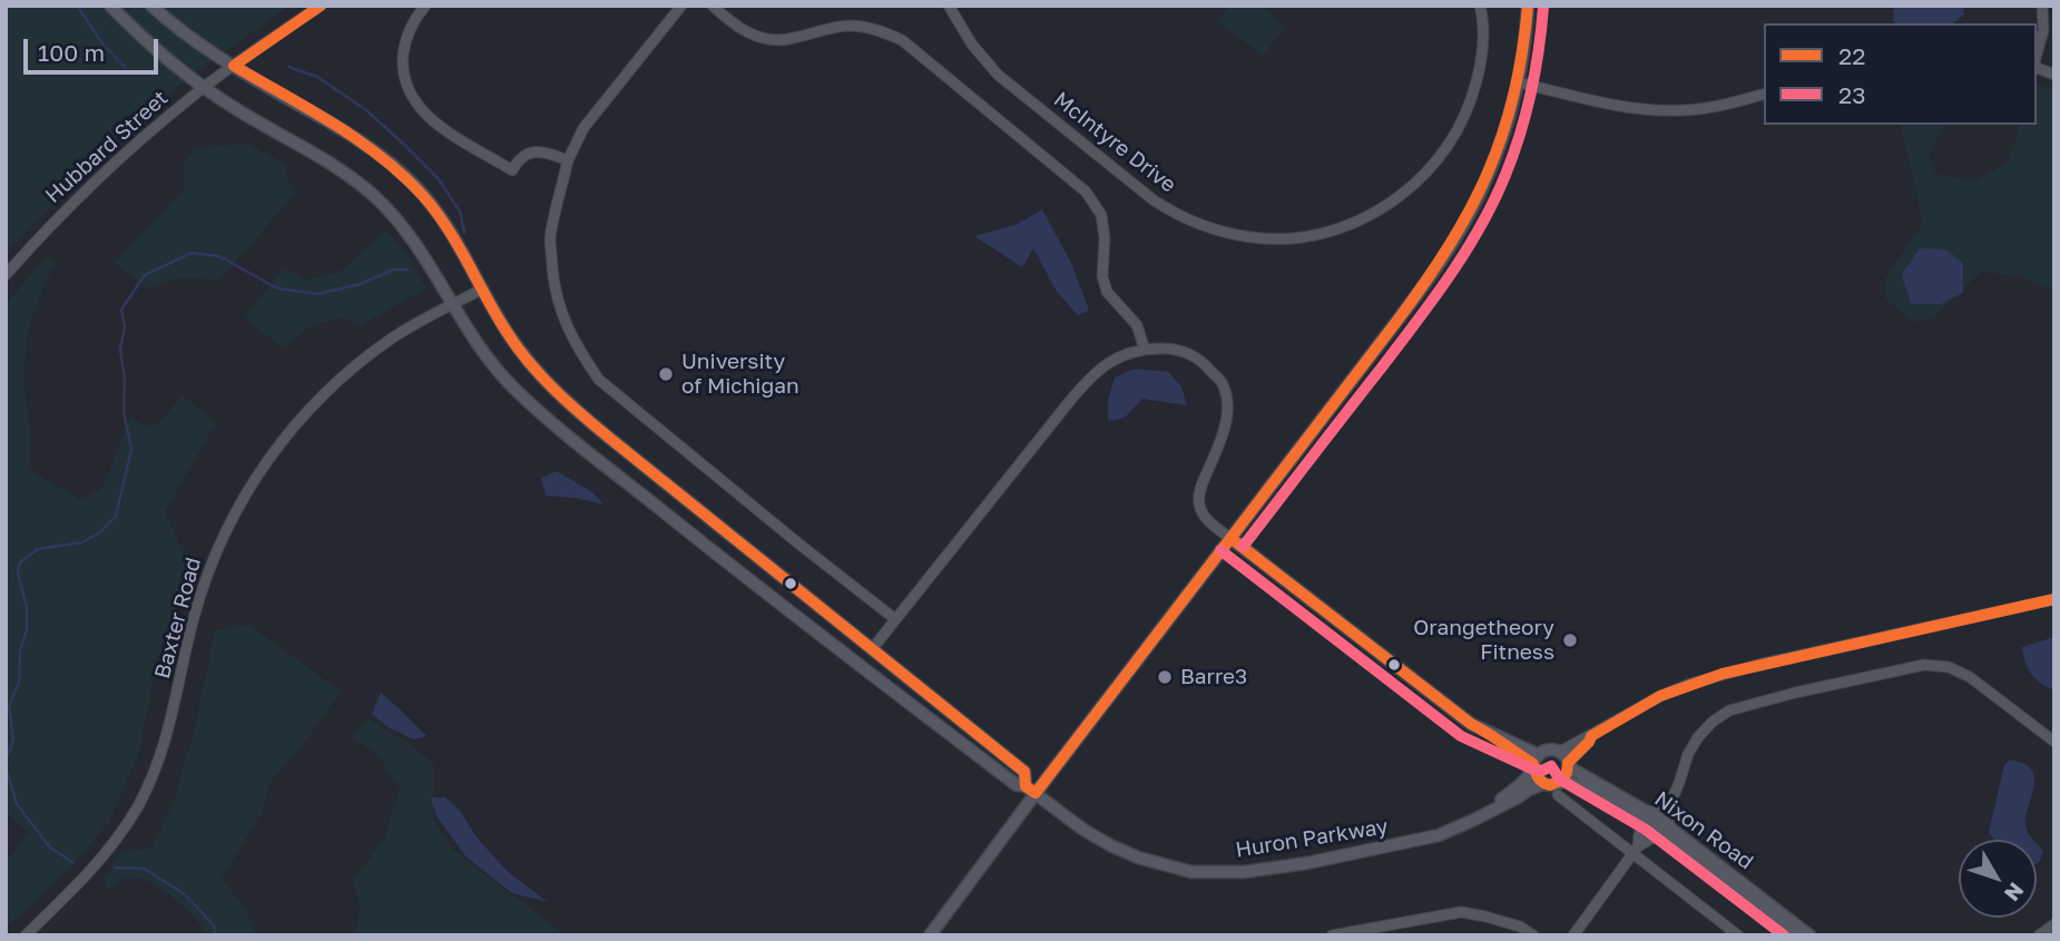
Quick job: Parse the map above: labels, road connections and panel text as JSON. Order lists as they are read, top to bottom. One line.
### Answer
{"streets":{"main road":["Nixon Road","Huron Parkway"],"street":["McIntyre Drive","Hubbard Street","Baxter Road"]},"crossings":[["Hubbard Street","Huron Parkway"],["Baxter Road","Huron Parkway"],["Nixon Road","Huron Parkway"]],"places":["University of Michigan","Orangetheory Fitness","Barre3"],"lines":["transit line 22","transit line 23"],"legend":["22","23"],"scale_bar":"100 m","north":"bottom right"}
